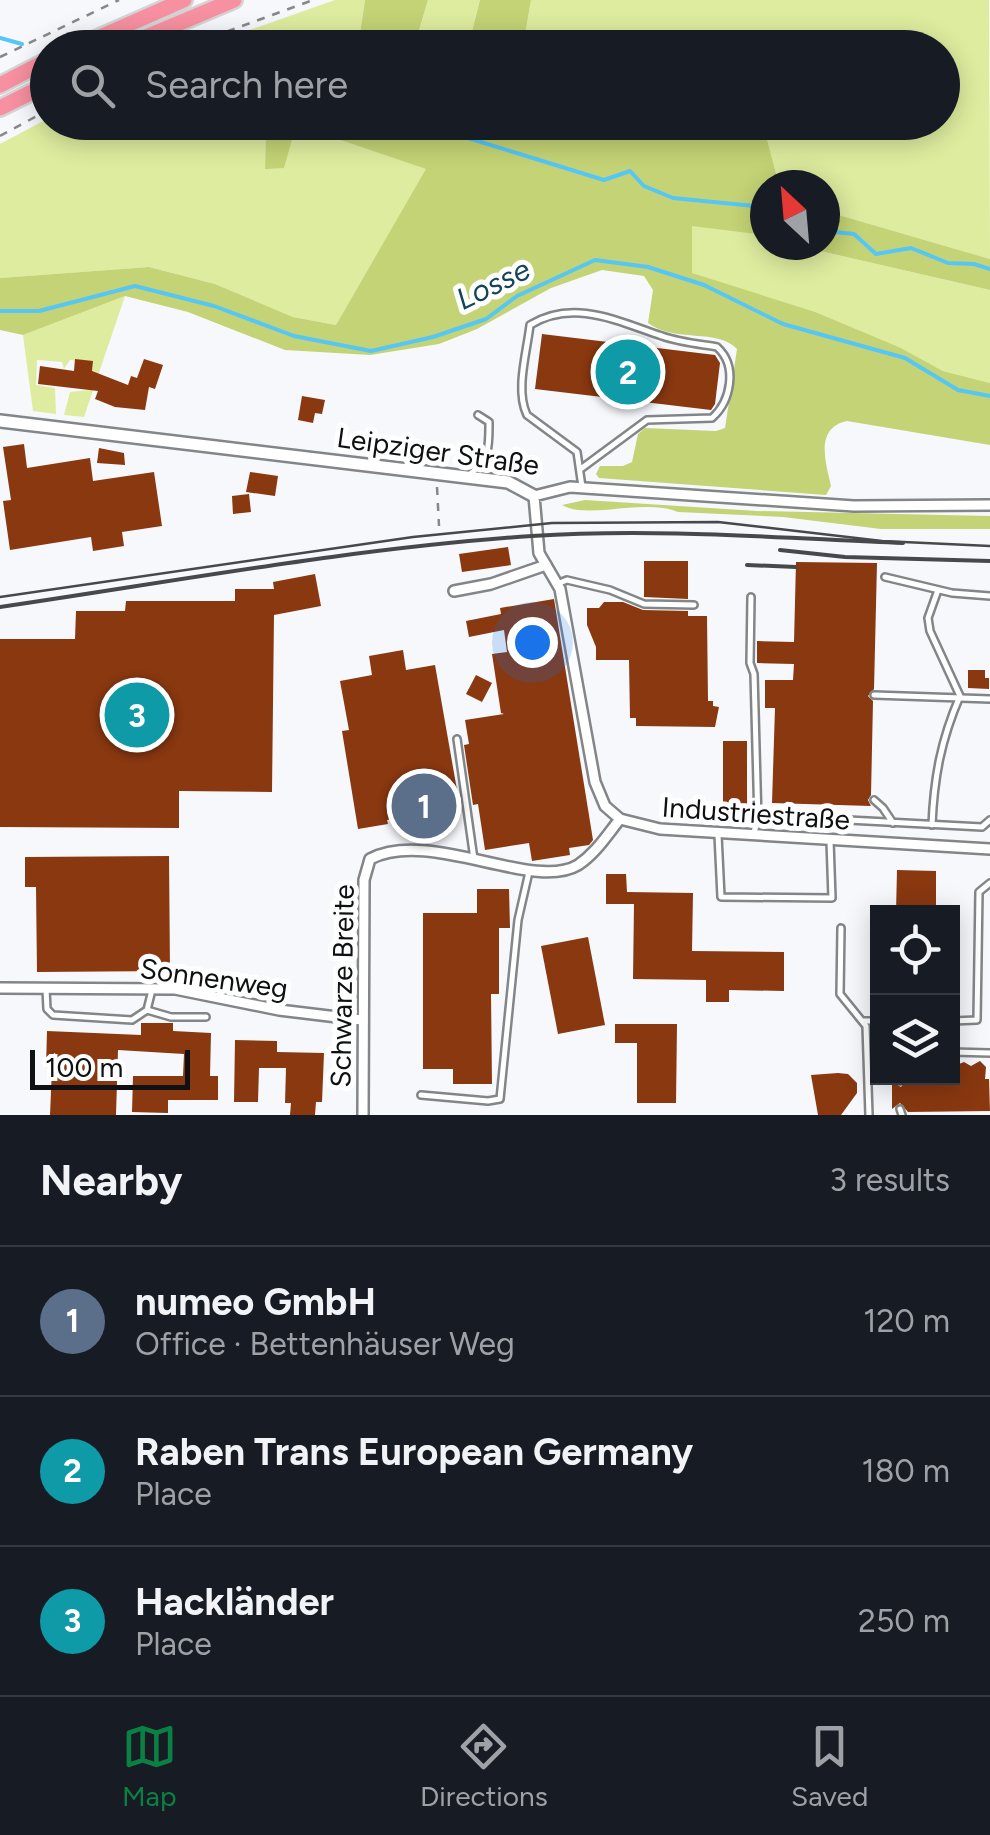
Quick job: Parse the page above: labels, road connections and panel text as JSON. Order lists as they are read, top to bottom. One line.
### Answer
{"streets":{"street":["Leipziger Straße","Industriestraße","Sonnenweg","Schwarze Breite"]},"crossings":[["Leipziger Straße","Industriestraße"],["Sonnenweg","Schwarze Breite"]],"water":["Losse"],"scale_bar":"100 m","north":"top left","page":{"search":"Search here","pins":["2","3","1"],"scale":"100 m","heading":["Nearby","3 results"],"list":[{"mark":"1","name":"numeo GmbH","note":"Office · Bettenhäuser Weg","value":"120 m"},{"mark":"2","name":"Raben Trans European Germany","note":"Place","value":"180 m"},{"mark":"3","name":"Hackländer","note":"Place","value":"250 m"}],"nav":["Map","Directions","Saved"]}}
